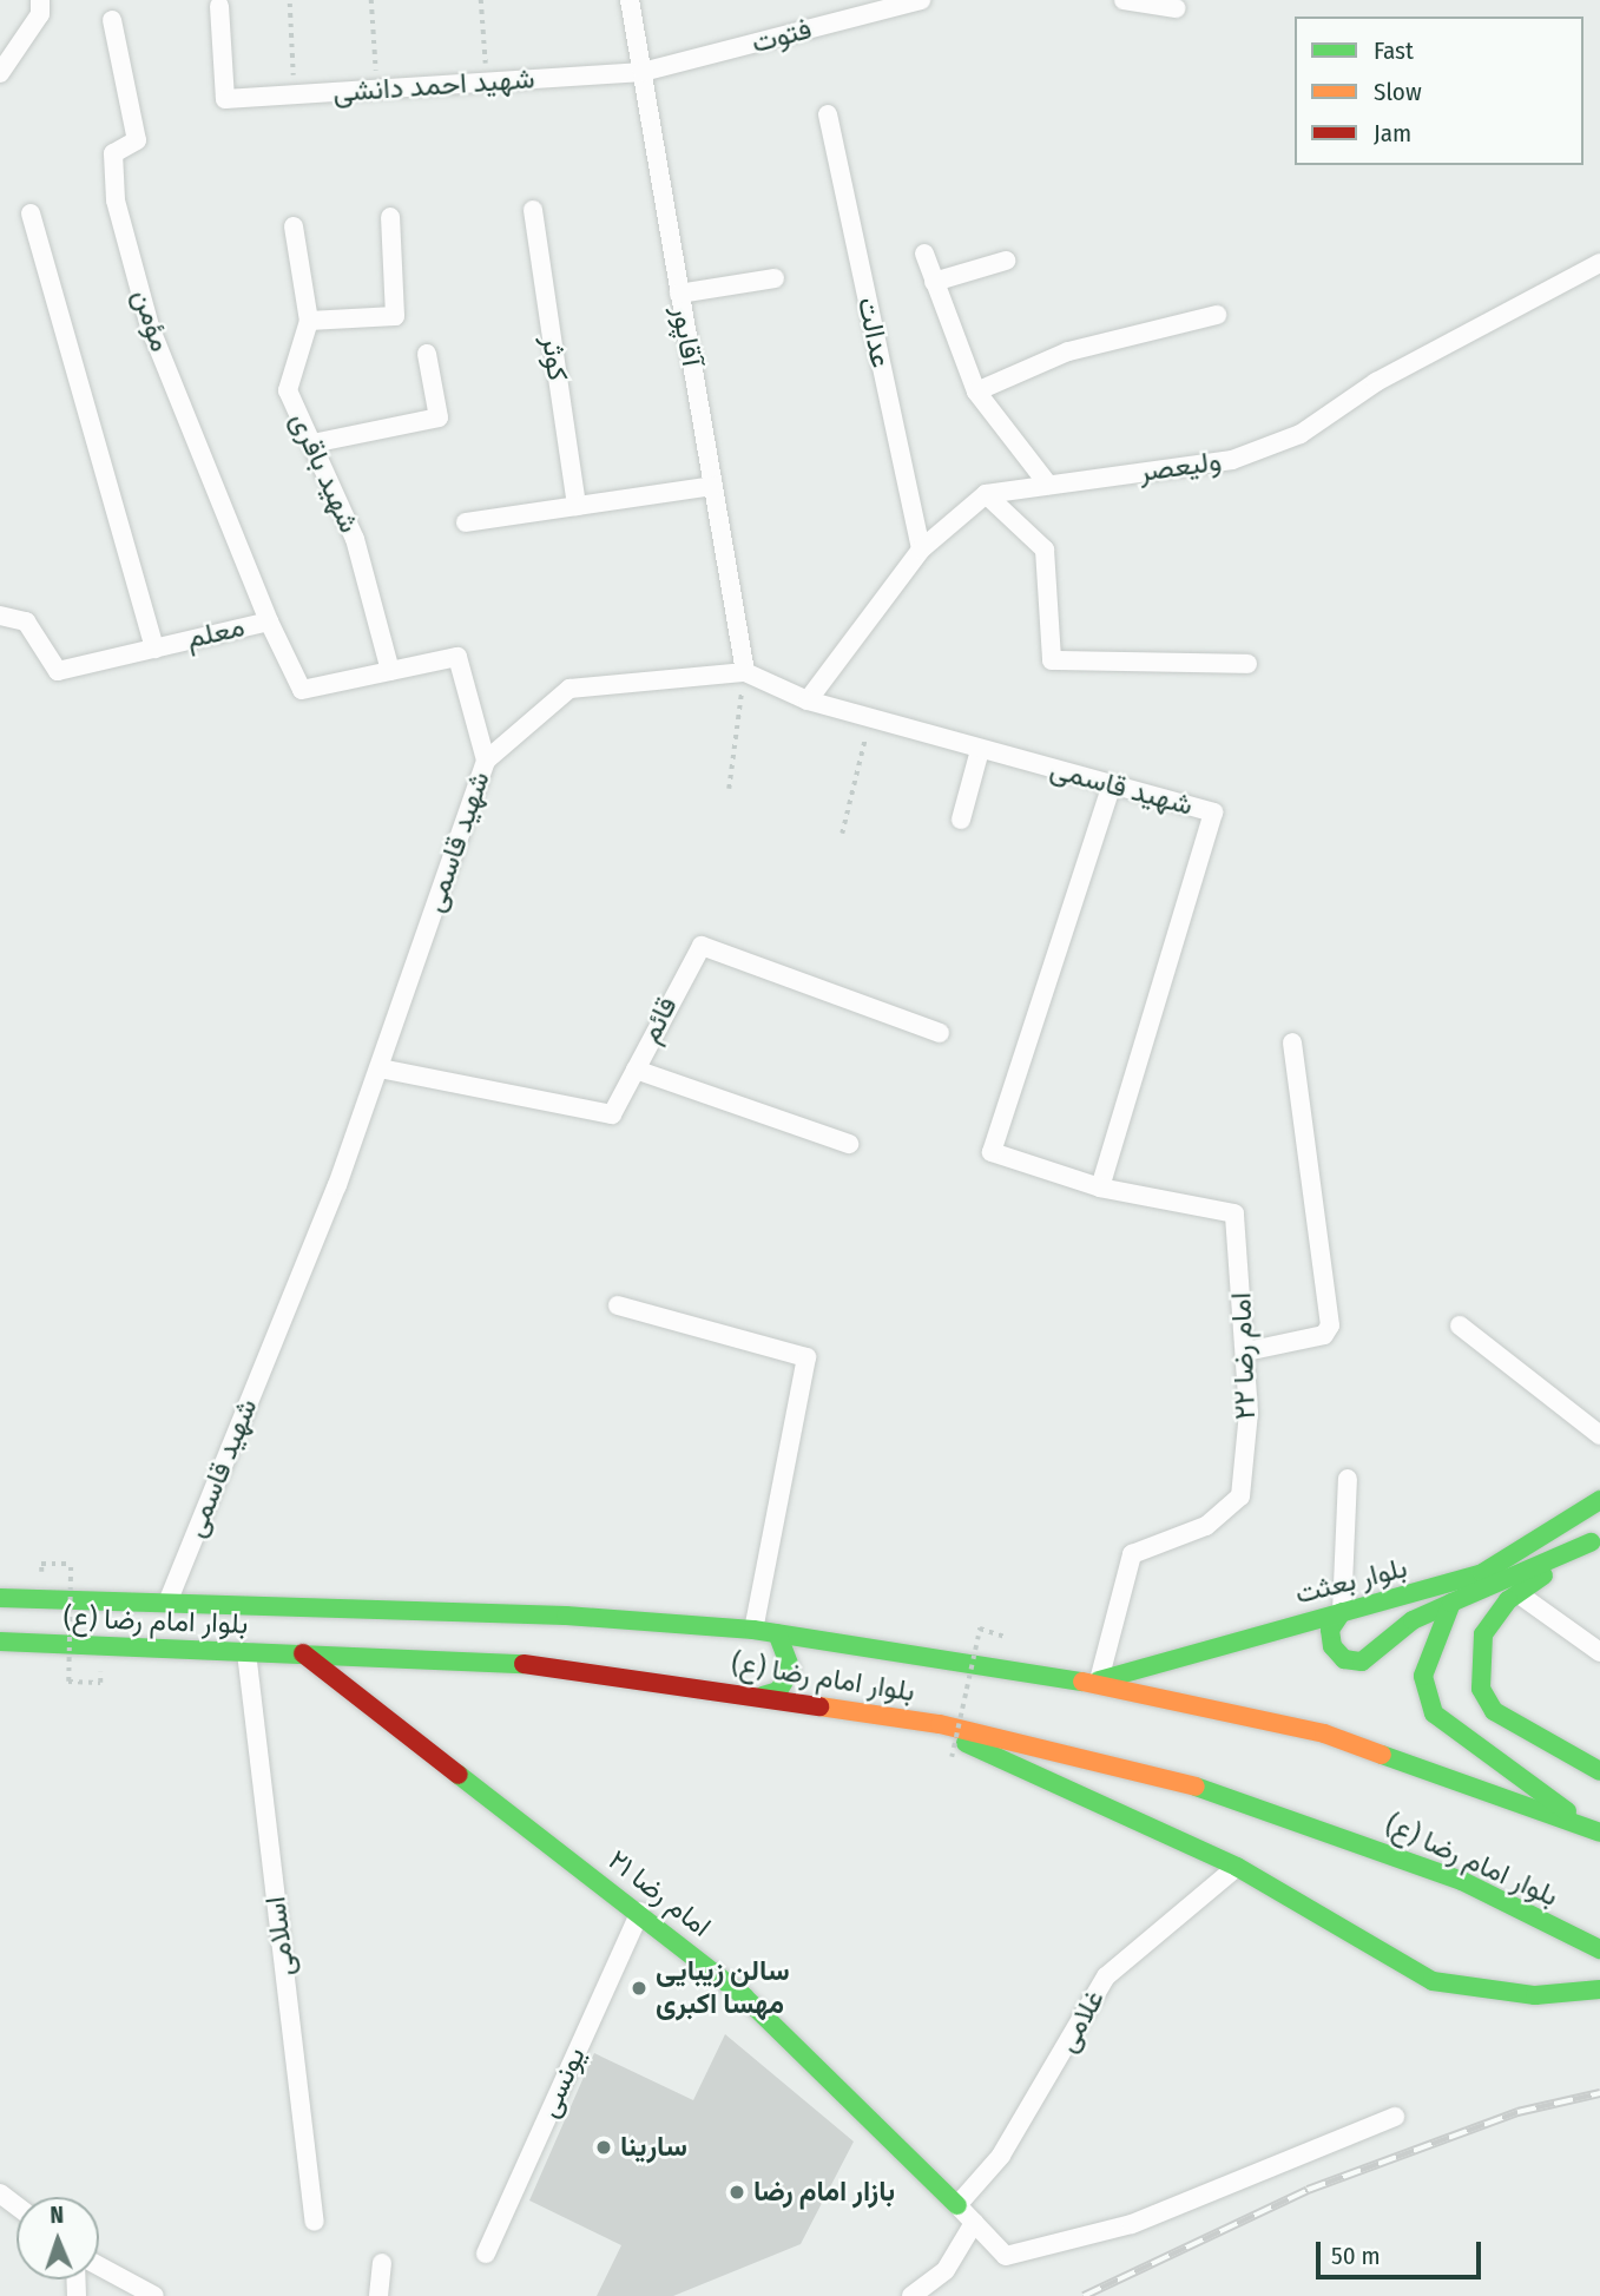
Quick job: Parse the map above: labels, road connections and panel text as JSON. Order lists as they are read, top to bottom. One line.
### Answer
{"streets":{"main road":["بلوار بعثت","بلوار امام رضا (ع)","امام رضا ۲۱"],"street":["فتوت","شهید احمد دانشی","مؤمن","عدالت","آقاپور","کوثر","ولیعصر","شهید باقری","معلم","شهید قاسمی","قائم","امام رضا ۲۲","اسلامی","غلامی","یونسی"]},"crossings":[["فتوت","شهید احمد دانشی"],["فتوت","آقاپور"],["شهید احمد دانشی","آقاپور"],["مؤمن","معلم"],["آقاپور","شهید قاسمی"],["شهید باقری","معلم"],["معلم","شهید قاسمی"],["شهید قاسمی","قائم"],["شهید قاسمی","امام رضا ۲۲"],["شهید قاسمی","بلوار امام رضا (ع)"],["امام رضا ۲۲","بلوار بعثت"],["امام رضا ۲۲","بلوار امام رضا (ع)"],["بلوار بعثت","بلوار امام رضا (ع)"],["بلوار امام رضا (ع)","امام رضا ۲۱"],["بلوار امام رضا (ع)","اسلامی"],["امام رضا ۲۱","غلامی"],["امام رضا ۲۱","یونسی"]],"places":["سالن زیبایی مهسا اکبری","سارینا","بازار امام رضا"],"legend":["Fast","Slow","Jam"],"scale_bar":"50 m","north":"top"}
